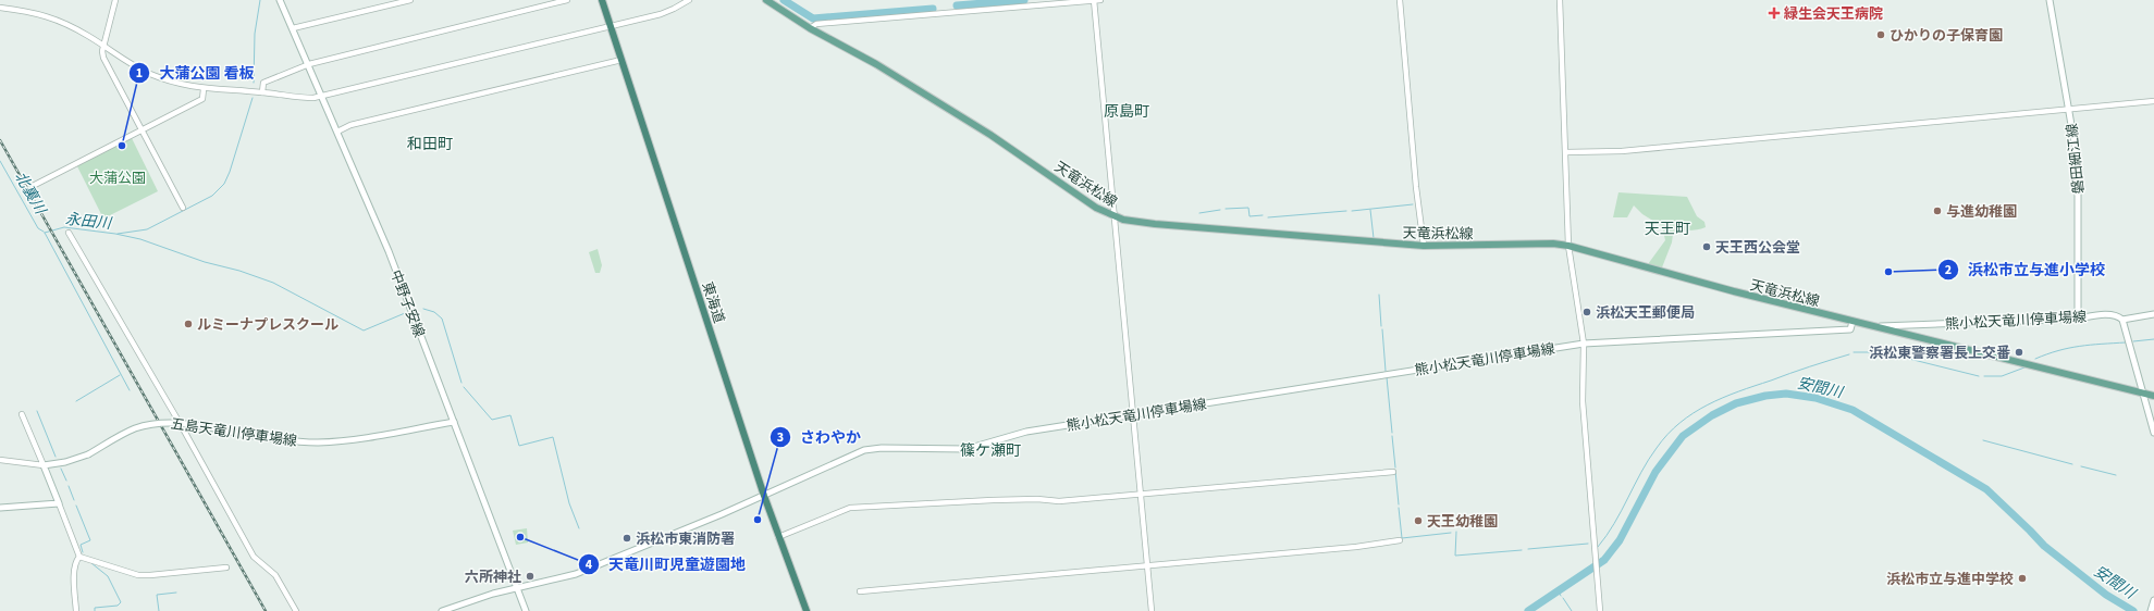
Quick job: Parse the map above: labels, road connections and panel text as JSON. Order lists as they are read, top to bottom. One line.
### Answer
{"streets":{"highway":["東海道"],"main road":["磐田細江線","天竜浜松線","中野子安線","熊小松天竜川停車場線","五島天竜川停車場線"]},"crossings":[["磐田細江線","熊小松天竜川停車場線"],["天竜浜松線","熊小松天竜川停車場線"],["東海道","熊小松天竜川停車場線"],["中野子安線","熊小松天竜川停車場線"],["中野子安線","五島天竜川停車場線"]],"districts":["原島町","和田町","天王町","篠ケ瀬町"],"water":["北裏川","永田川","安間川"],"parks":["大蒲公園"],"places":{"health":["緑生会天王病院"],"other":["ひかりの子保育園","大蒲公園 看板","与進幼稚園","天王西公会堂","浜松市立与進小学校","浜松天王郵便局","ルミーナプレスクール","浜松東警察署長上交番","さわやか","天王幼稚園","天竜川町児童遊園地","浜松市東消防署","六所神社","浜松市立与進中学校"]}}
